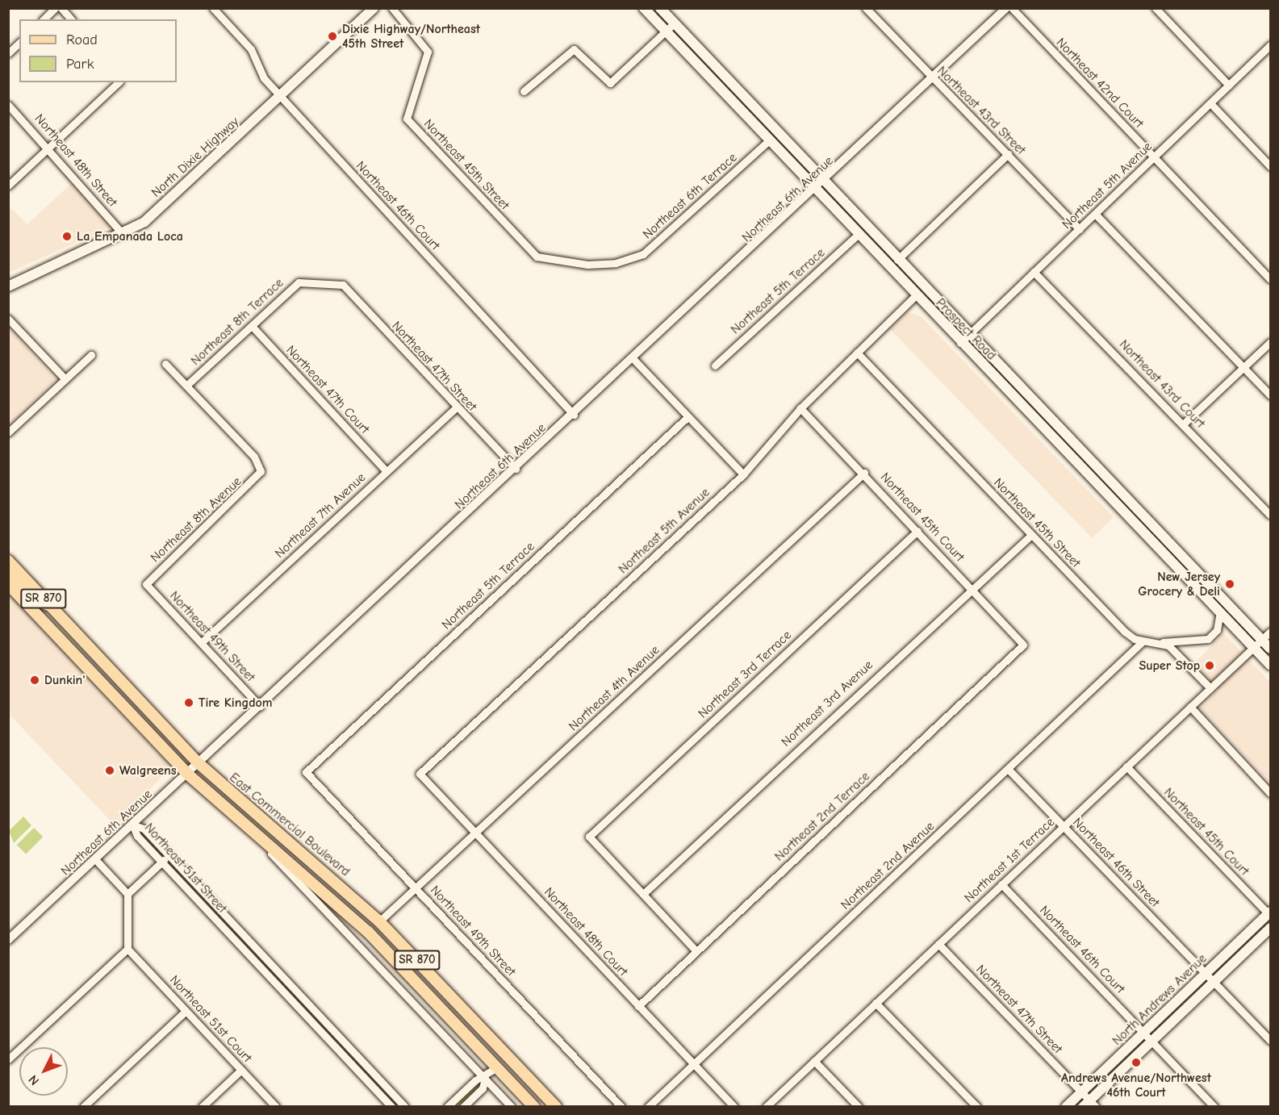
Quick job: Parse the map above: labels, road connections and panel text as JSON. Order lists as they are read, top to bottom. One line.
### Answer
{"streets":{"main road":["North Dixie Highway","Prospect Road","SR 870","East Commercial Boulevard","North Andrews Avenue"],"street":["Northeast 42nd Court","Northeast 43rd Street","Northeast 48th Street","Northeast 45th Street","Northeast 5th Avenue","Northeast 6th Terrace","Northeast 6th Avenue","Northeast 46th Court","Northeast 5th Terrace","Northeast 8th Terrace","Northeast 47th Street","Northeast 43rd Court","Northeast 47th Court","Northeast 7th Avenue","Northeast 45th Court","Northeast 8th Avenue","Northeast 49th Street","Northeast 3rd Terrace","Northeast 4th Avenue","Northeast 3rd Avenue","Northeast 2nd Terrace","Northeast 1st Terrace","Northeast 46th Street","Northeast 2nd Avenue","Northeast 51st Street","Northeast 48th Court","Northeast 51st Court"]},"crossings":[["Northeast 42nd Court","Northeast 5th Avenue"],["Northeast 43rd Street","Northeast 5th Avenue"],["Northeast 43rd Street","Northeast 6th Avenue"],["North Dixie Highway","Northeast 48th Street"],["North Dixie Highway","Northeast 46th Court"],["Northeast 45th Street","Northeast 5th Avenue"],["Northeast 45th Street","Northeast 6th Terrace"],["Northeast 45th Street","Northeast 3rd Avenue"],["Northeast 45th Street","Northeast 2nd Avenue"],["Northeast 5th Avenue","Prospect Road"],["Northeast 5th Avenue","Northeast 43rd Court"],["Northeast 5th Avenue","Northeast 45th Court"],["Northeast 5th Avenue","Northeast 48th Court"],["Northeast 6th Terrace","Prospect Road"],["Northeast 6th Avenue","Northeast 46th Court"],["Northeast 6th Avenue","Prospect Road"],["Northeast 6th Avenue","Northeast 47th Street"],["Northeast 6th Avenue","SR 870"],["Northeast 6th Avenue","Northeast 49th Street"],["Northeast 6th Avenue","East Commercial Boulevard"],["Northeast 6th Avenue","Northeast 51st Street"],["Northeast 46th Court","Northeast 1st Terrace"],["Northeast 46th Court","North Andrews Avenue"],["Northeast 5th Terrace","Prospect Road"],["Northeast 5th Terrace","Northeast 49th Street"],["Northeast 8th Terrace","Northeast 47th Street"],["Northeast 8th Terrace","Northeast 47th Court"],["Northeast 8th Terrace","Northeast 8th Avenue"],["Prospect Road","Northeast 1st Terrace"],["Northeast 47th Street","Northeast 7th Avenue"],["Northeast 47th Street","Northeast 1st Terrace"],["Northeast 47th Street","North Andrews Avenue"],["Northeast 47th Court","Northeast 7th Avenue"],["Northeast 7th Avenue","Northeast 49th Street"],["Northeast 45th Court","Northeast 3rd Terrace"],["Northeast 45th Court","Northeast 4th Avenue"],["Northeast 45th Court","Northeast 3rd Avenue"],["Northeast 45th Court","Northeast 2nd Terrace"],["Northeast 45th Court","Northeast 1st Terrace"],["Northeast 45th Court","North Andrews Avenue"],["Northeast 8th Avenue","Northeast 49th Street"],["Northeast 49th Street","Northeast 4th Avenue"],["Northeast 3rd Terrace","Northeast 3rd Avenue"],["Northeast 4th Avenue","East Commercial Boulevard"],["Northeast 4th Avenue","Northeast 48th Court"],["Northeast 2nd Terrace","Northeast 48th Court"],["Northeast 1st Terrace","Northeast 46th Street"],["Northeast 46th Street","Northeast 2nd Avenue"],["Northeast 46th Street","North Andrews Avenue"],["Northeast 2nd Avenue","Northeast 48th Court"]],"places":["Dixie Highway/Northeast 45th Street","La Empanada Loca","New Jersey Grocery & Deli","Super Stop","Dunkin'","Tire Kingdom","Walgreens","Andrews Avenue/Northwest 46th Court"],"legend":["Road","Park"],"north":"bottom left"}
